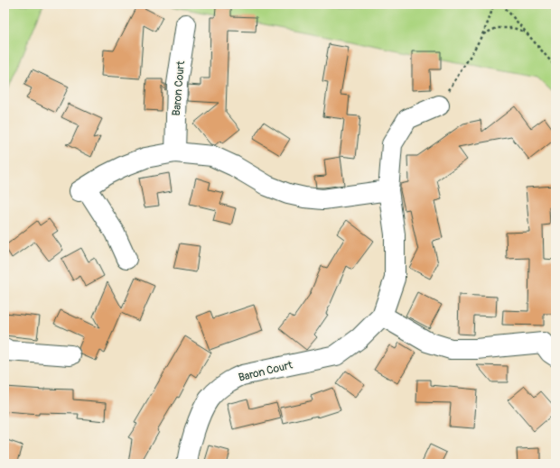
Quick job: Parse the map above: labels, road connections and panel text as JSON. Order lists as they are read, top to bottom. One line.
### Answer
{"streets":{"street":["Baron Court"]}}
